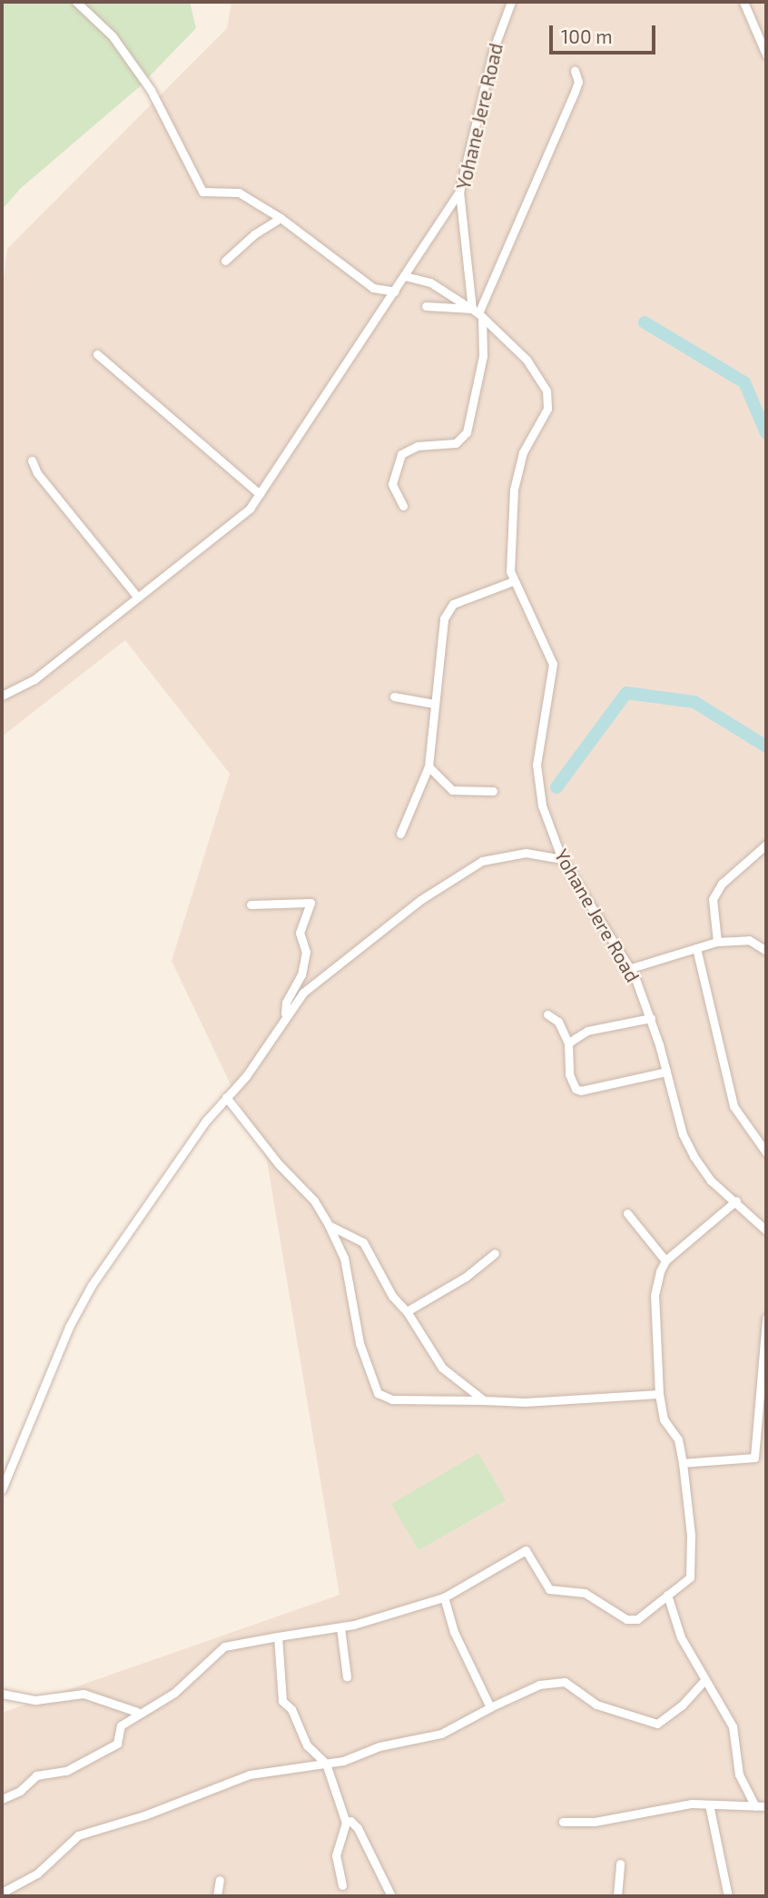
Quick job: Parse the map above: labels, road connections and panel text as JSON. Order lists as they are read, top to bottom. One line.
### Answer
{"streets":{"street":["Yohane Jere Road"]},"scale_bar":"100 m"}
